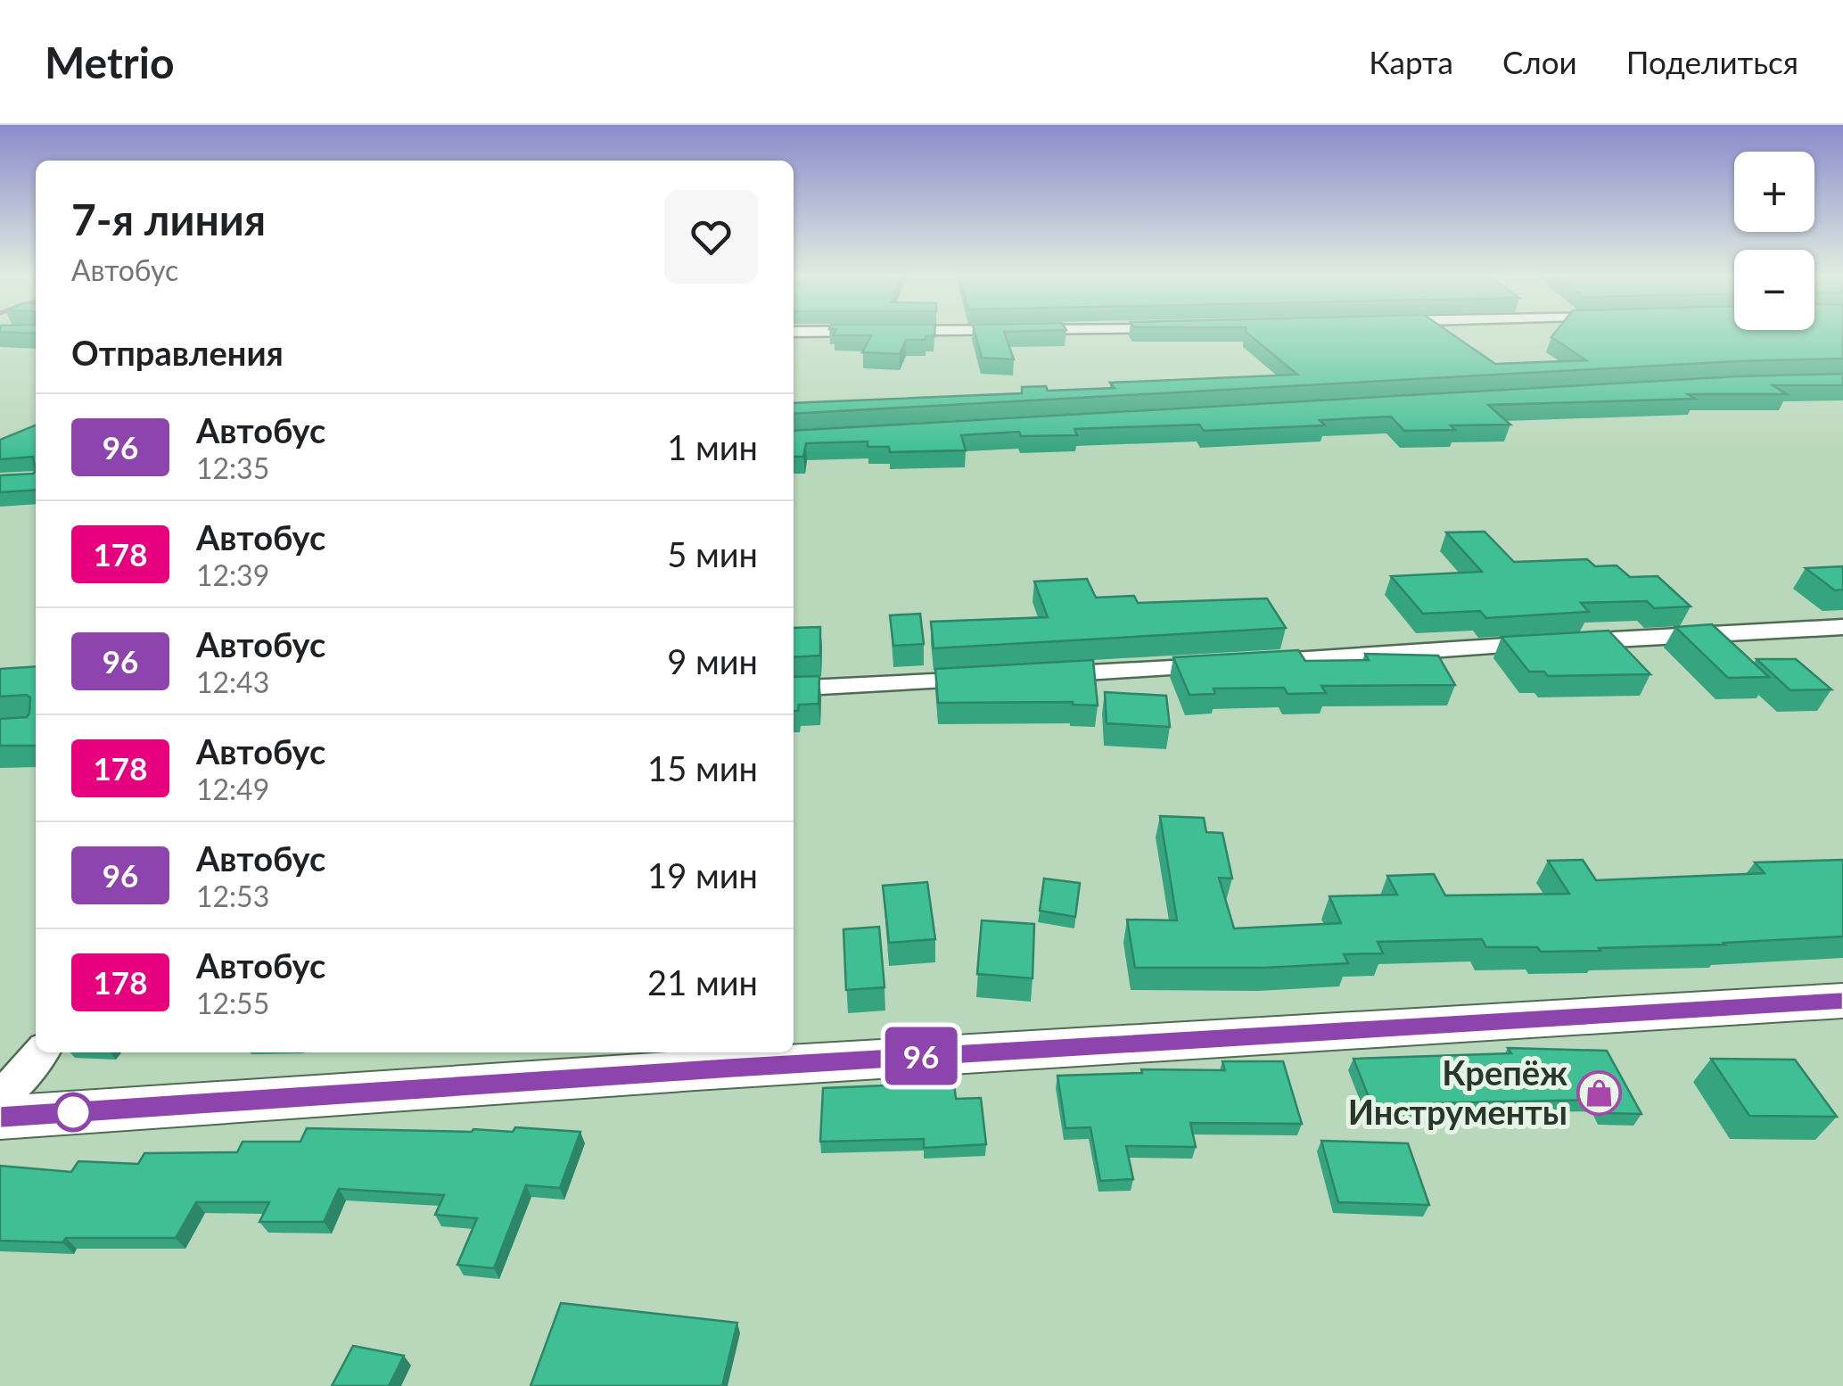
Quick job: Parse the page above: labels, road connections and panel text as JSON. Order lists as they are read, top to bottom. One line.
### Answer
{"places":{"shop":["Крепёж Инструменты"]},"lines":["bus line 96"],"page":{"header":"Metrio","nav":["Карта","Слои","Поделиться"],"on_map":"96","map_buttons":["+","−"],"heading":[["7-я линия","Автобус"],"Отправления"],"list":[{"mark":"96","name":"Автобус","note":"12:35","value":"1 мин"},{"mark":"178","name":"Автобус","note":"12:39","value":"5 мин"},{"mark":"96","name":"Автобус","note":"12:43","value":"9 мин"},{"mark":"178","name":"Автобус","note":"12:49","value":"15 мин"},{"mark":"96","name":"Автобус","note":"12:53","value":"19 мин"},{"mark":"178","name":"Автобус","note":"12:55","value":"21 мин"}]}}
